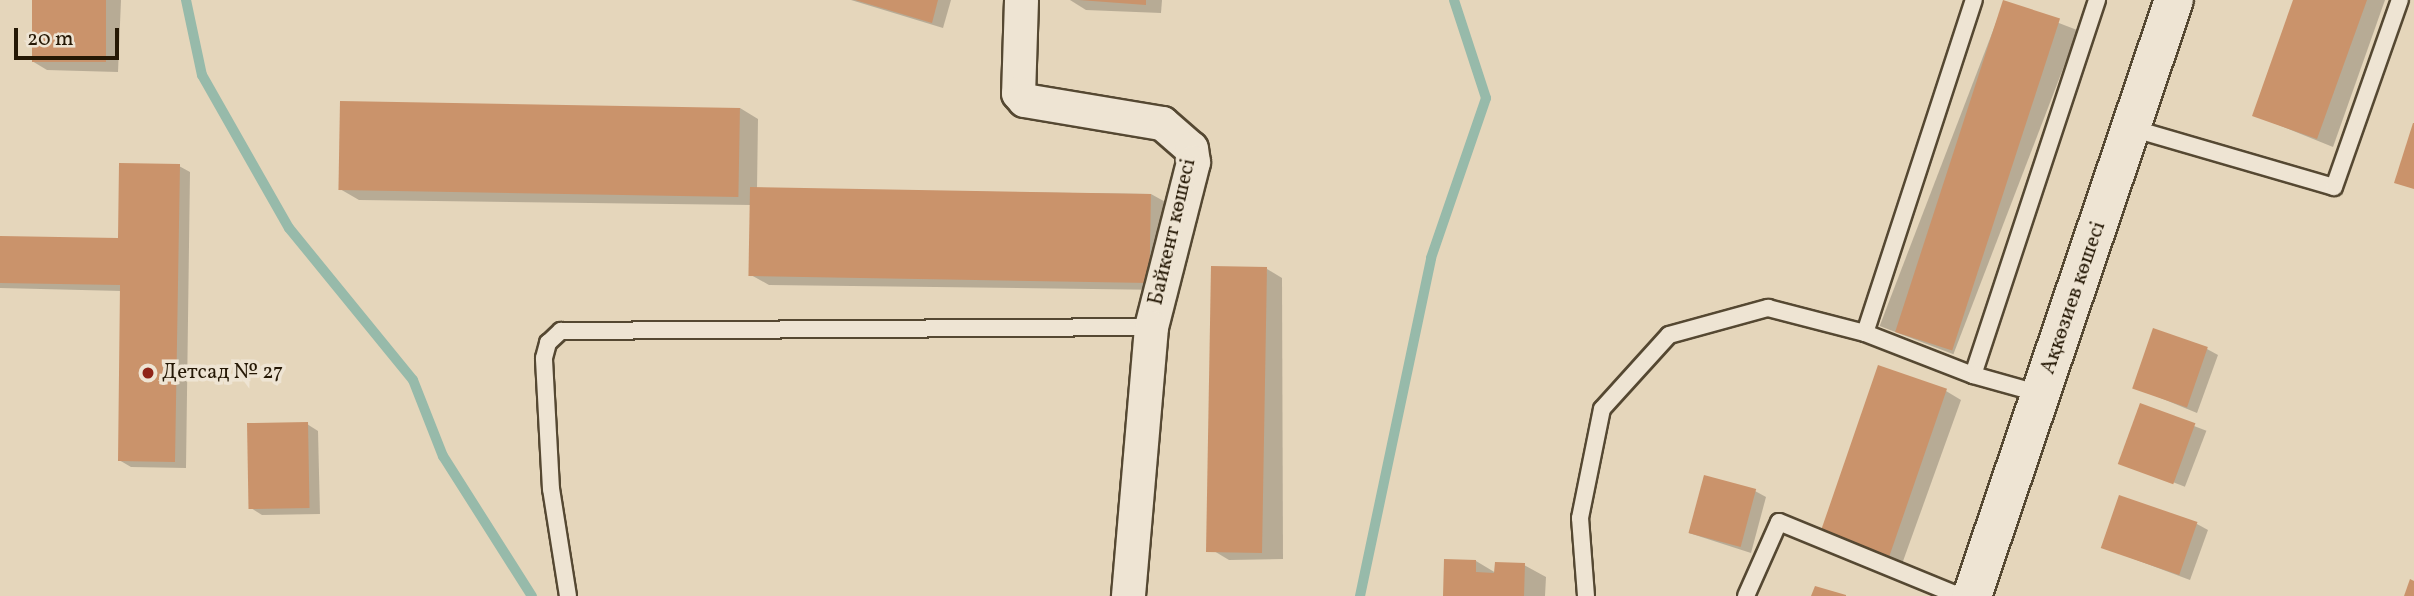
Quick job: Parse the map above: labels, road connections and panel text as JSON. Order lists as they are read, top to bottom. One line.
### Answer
{"streets":{"main road":["Ақкөзиев көшесі"],"street":["Байкент көшесі"]},"places":["Детсад № 27"],"scale_bar":"20 m"}
